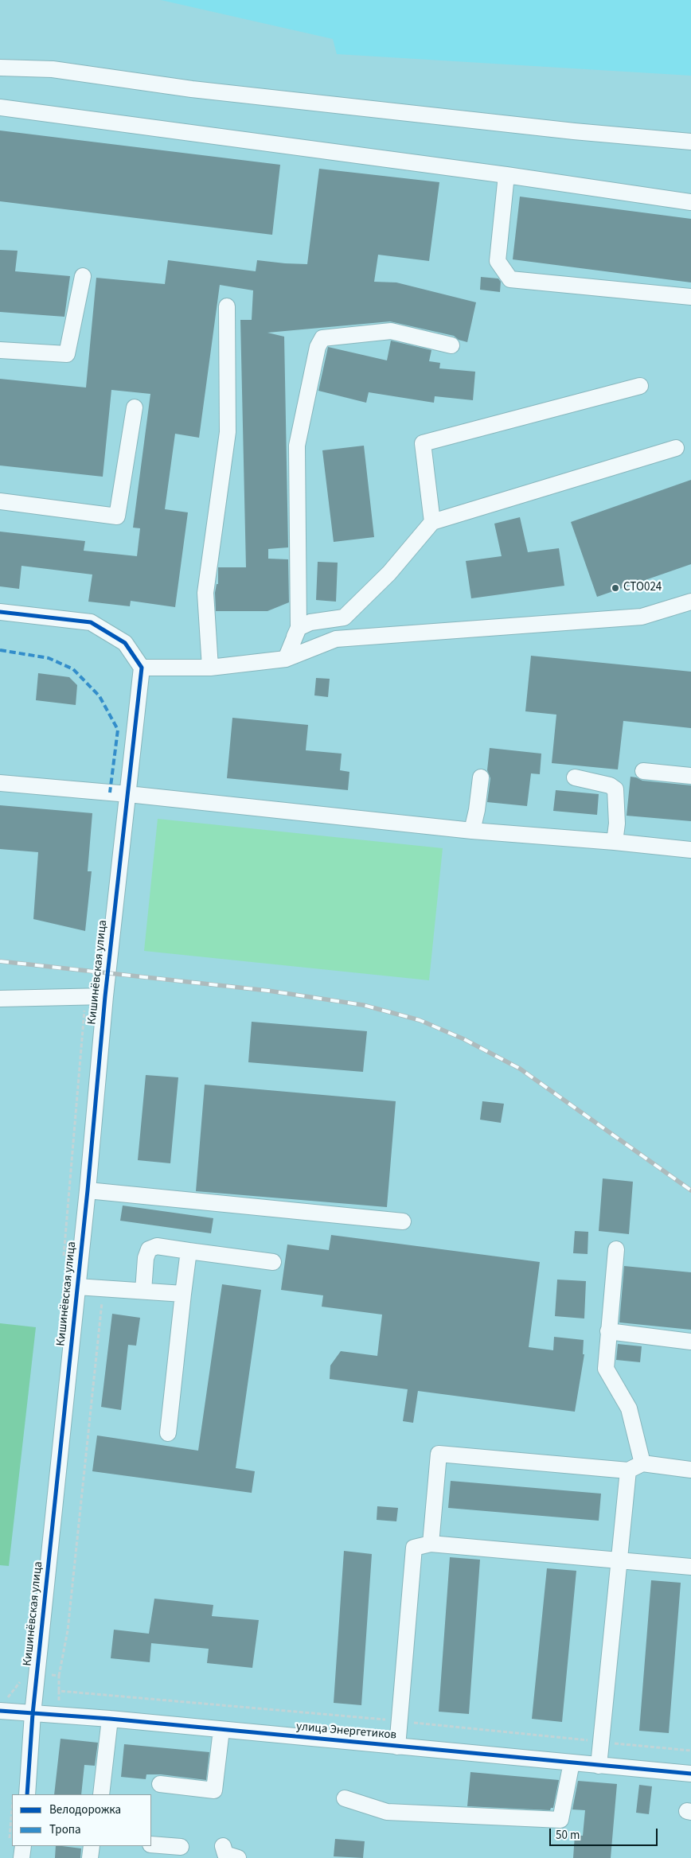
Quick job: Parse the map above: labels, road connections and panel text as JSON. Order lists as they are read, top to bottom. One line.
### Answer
{"streets":{"street":["Кишинёвская улица","улица Энергетиков"]},"crossings":[["Кишинёвская улица","улица Энергетиков"]],"places":["СТО024"],"legend":["Велодорожка","Тропа"],"scale_bar":"50 m"}
